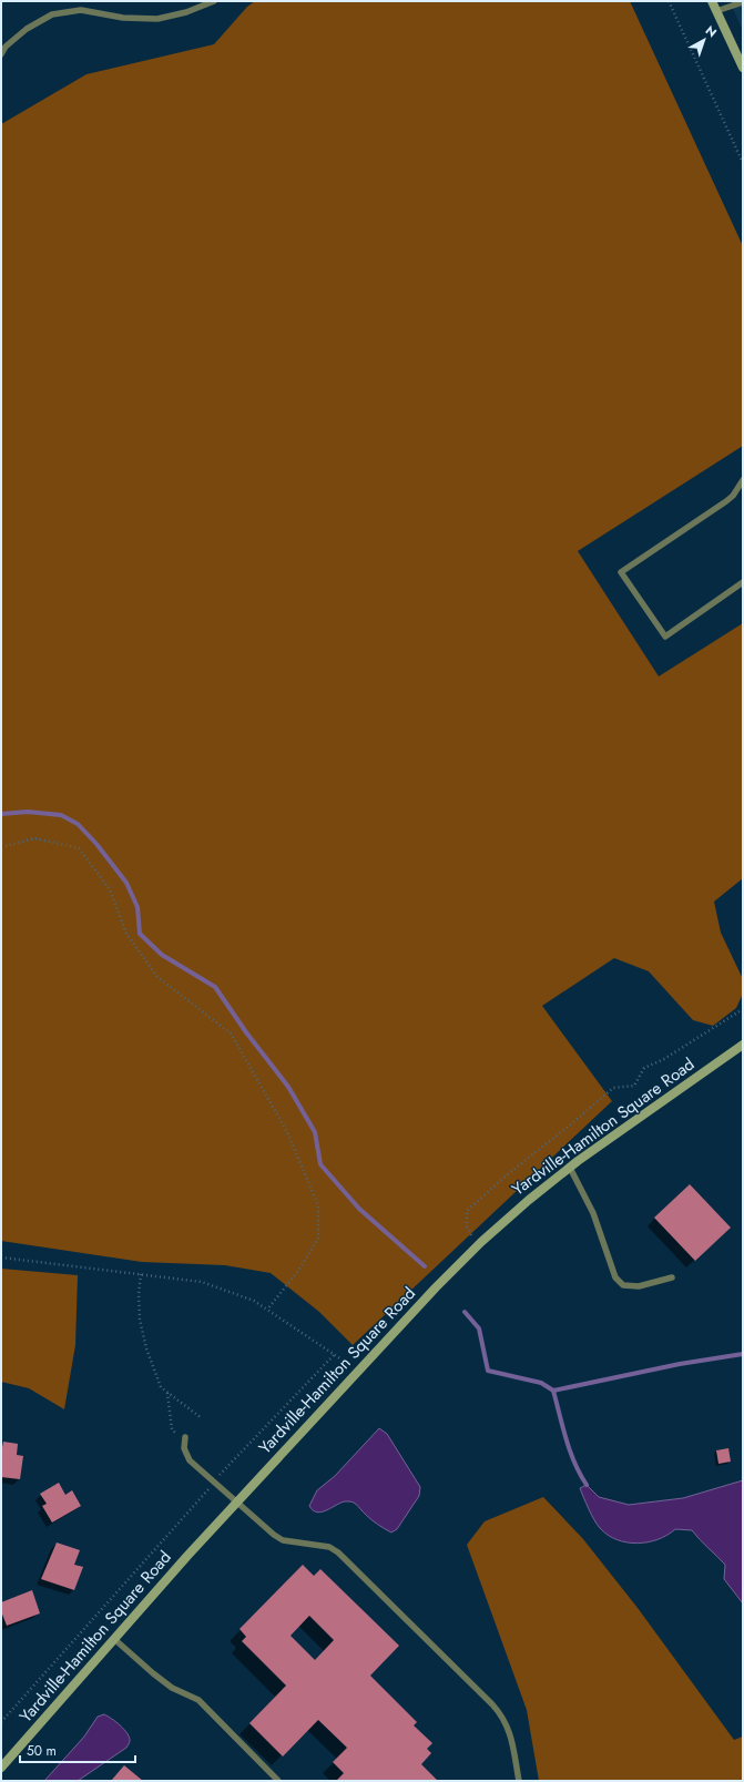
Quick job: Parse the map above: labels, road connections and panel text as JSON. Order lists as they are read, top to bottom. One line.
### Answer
{"streets":{"street":["Yardville-Hamilton Square Road"]},"scale_bar":"50 m","north":"top right"}
